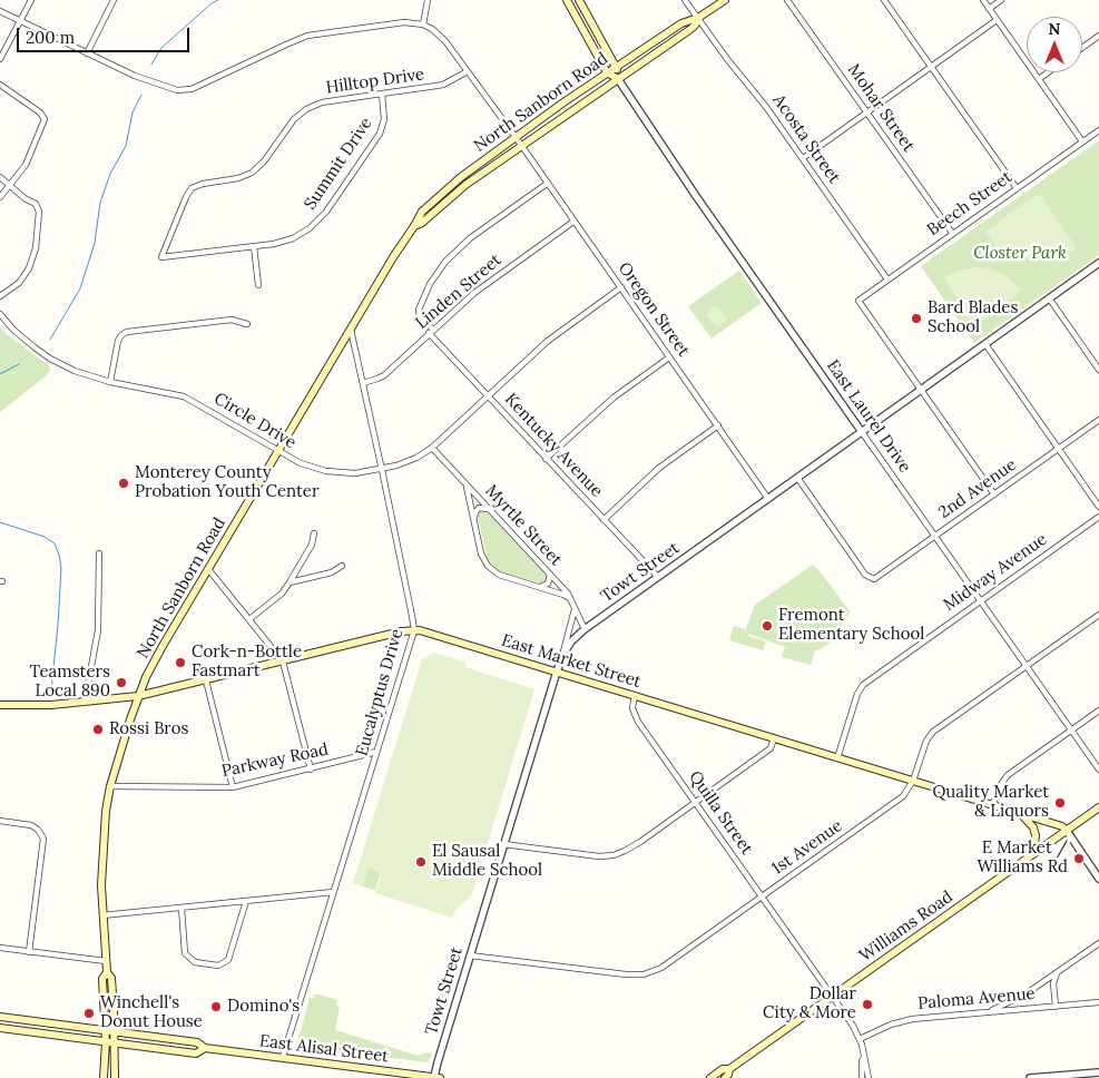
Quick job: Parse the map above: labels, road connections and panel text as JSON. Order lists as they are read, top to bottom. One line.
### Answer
{"streets":{"main road":["North Sanborn Road","East Laurel Drive","East Market Street","Williams Road","East Alisal Street"],"street":["Hilltop Drive","Mohar Street","Acosta Street","Summit Drive","Beech Street","Linden Street","Oregon Street","Circle Drive","Kentucky Avenue","2nd Avenue","Myrtle Street","Towt Street","Midway Avenue","Eucalyptus Drive","Parkway Road","Quilla Street","1st Avenue","Paloma Avenue"]},"crossings":[["Hilltop Drive","Summit Drive"],["Hilltop Drive","Oregon Street"],["North Sanborn Road","Acosta Street"],["North Sanborn Road","Oregon Street"],["North Sanborn Road","East Laurel Drive"],["North Sanborn Road","Circle Drive"],["North Sanborn Road","East Market Street"],["North Sanborn Road","Eucalyptus Drive"],["North Sanborn Road","Parkway Road"],["North Sanborn Road","East Alisal Street"],["Mohar Street","Beech Street"],["Acosta Street","Beech Street"],["Beech Street","Towt Street"],["Linden Street","Oregon Street"],["Linden Street","Kentucky Avenue"],["Linden Street","Eucalyptus Drive"],["Oregon Street","Circle Drive"],["Oregon Street","Kentucky Avenue"],["Oregon Street","Towt Street"],["East Laurel Drive","2nd Avenue"],["East Laurel Drive","Towt Street"],["East Laurel Drive","Midway Avenue"],["East Laurel Drive","1st Avenue"],["Circle Drive","Kentucky Avenue"],["Circle Drive","Myrtle Street"],["Circle Drive","Eucalyptus Drive"],["Kentucky Avenue","Towt Street"],["2nd Avenue","Towt Street"],["Myrtle Street","Towt Street"],["Towt Street","East Market Street"],["Towt Street","1st Avenue"],["Towt Street","East Alisal Street"],["Midway Avenue","East Market Street"],["East Market Street","Eucalyptus Drive"],["East Market Street","Quilla Street"],["East Market Street","1st Avenue"],["East Market Street","Williams Road"],["Eucalyptus Drive","Parkway Road"],["Eucalyptus Drive","East Alisal Street"],["Quilla Street","1st Avenue"],["Quilla Street","Williams Road"],["Quilla Street","Paloma Avenue"]],"parks":["Closter Park"],"places":["Bard Blades School","Monterey County Probation Youth Center","Fremont Elementary School","Cork-n-Bottle Fastmart","Teamsters Local 890","Rossi Bros","Quality Market & Liquors","E Market / Williams Rd","El Sausal Middle School","Dollar City & More","Domino's","Winchell's Donut House"],"scale_bar":"200 m","north":"top"}
